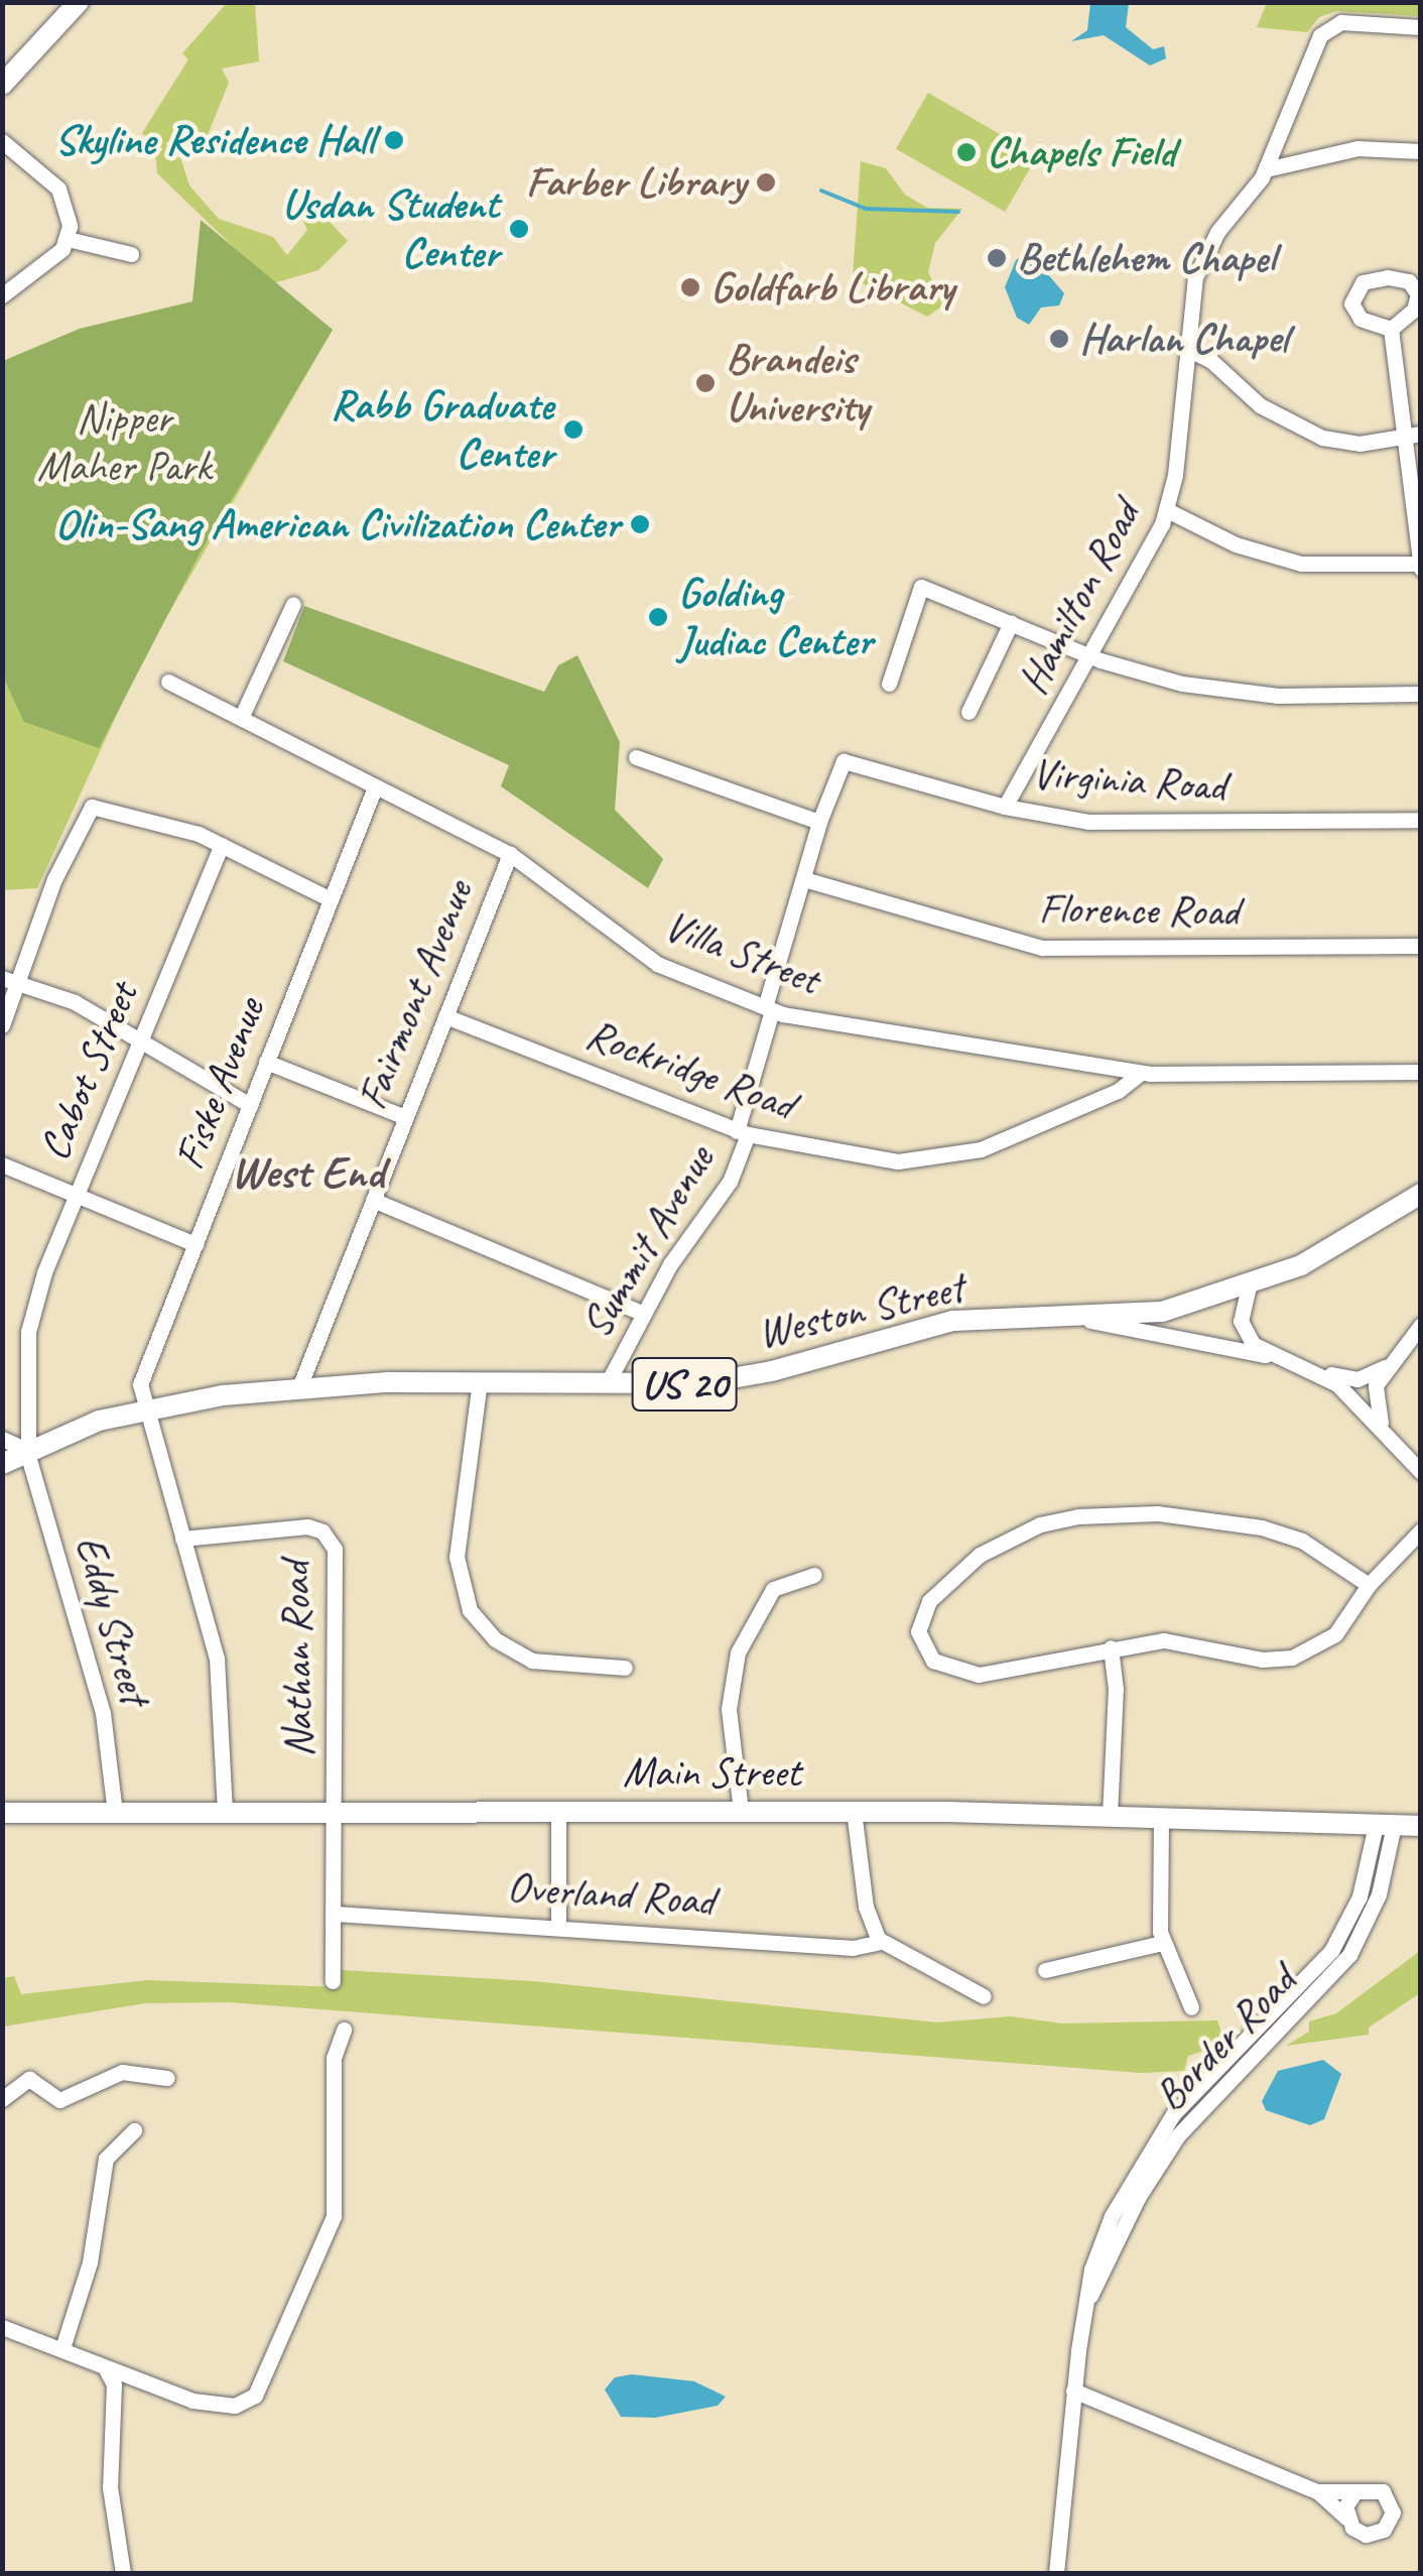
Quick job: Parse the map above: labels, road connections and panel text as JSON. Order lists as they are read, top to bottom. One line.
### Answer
{"streets":{"main road":["Weston Street","US 20","Main Street"],"street":["Hamilton Road","Virginia Road","Florence Road","Villa Street","Fairmont Avenue","Rockridge Road","Cabot Street","Fiske Avenue","Summit Avenue","Eddy Street","Nathan Road","Overland Road","Border Road"]},"crossings":[["Hamilton Road","Virginia Road"],["Virginia Road","Summit Avenue"],["Florence Road","Summit Avenue"],["Villa Street","Fairmont Avenue"],["Villa Street","Rockridge Road"],["Villa Street","Fiske Avenue"],["Villa Street","Summit Avenue"],["Fairmont Avenue","Rockridge Road"],["Fairmont Avenue","Weston Street"],["Rockridge Road","Summit Avenue"],["Cabot Street","Weston Street"],["Cabot Street","Eddy Street"],["Fiske Avenue","Weston Street"],["Summit Avenue","Weston Street"],["Weston Street","Eddy Street"],["Eddy Street","Main Street"],["Nathan Road","Main Street"],["Main Street","Border Road"]],"districts":["West End"],"parks":["Nipper Maher Park"],"places":["Skyline Residence Hall","Chapels Field","Farber Library","Usdan Student Center","Bethlehem Chapel","Goldfarb Library","Harlan Chapel","Brandeis University","Rabb Graduate Center","Olin-Sang American Civilization Center","Golding Judiac Center"]}
